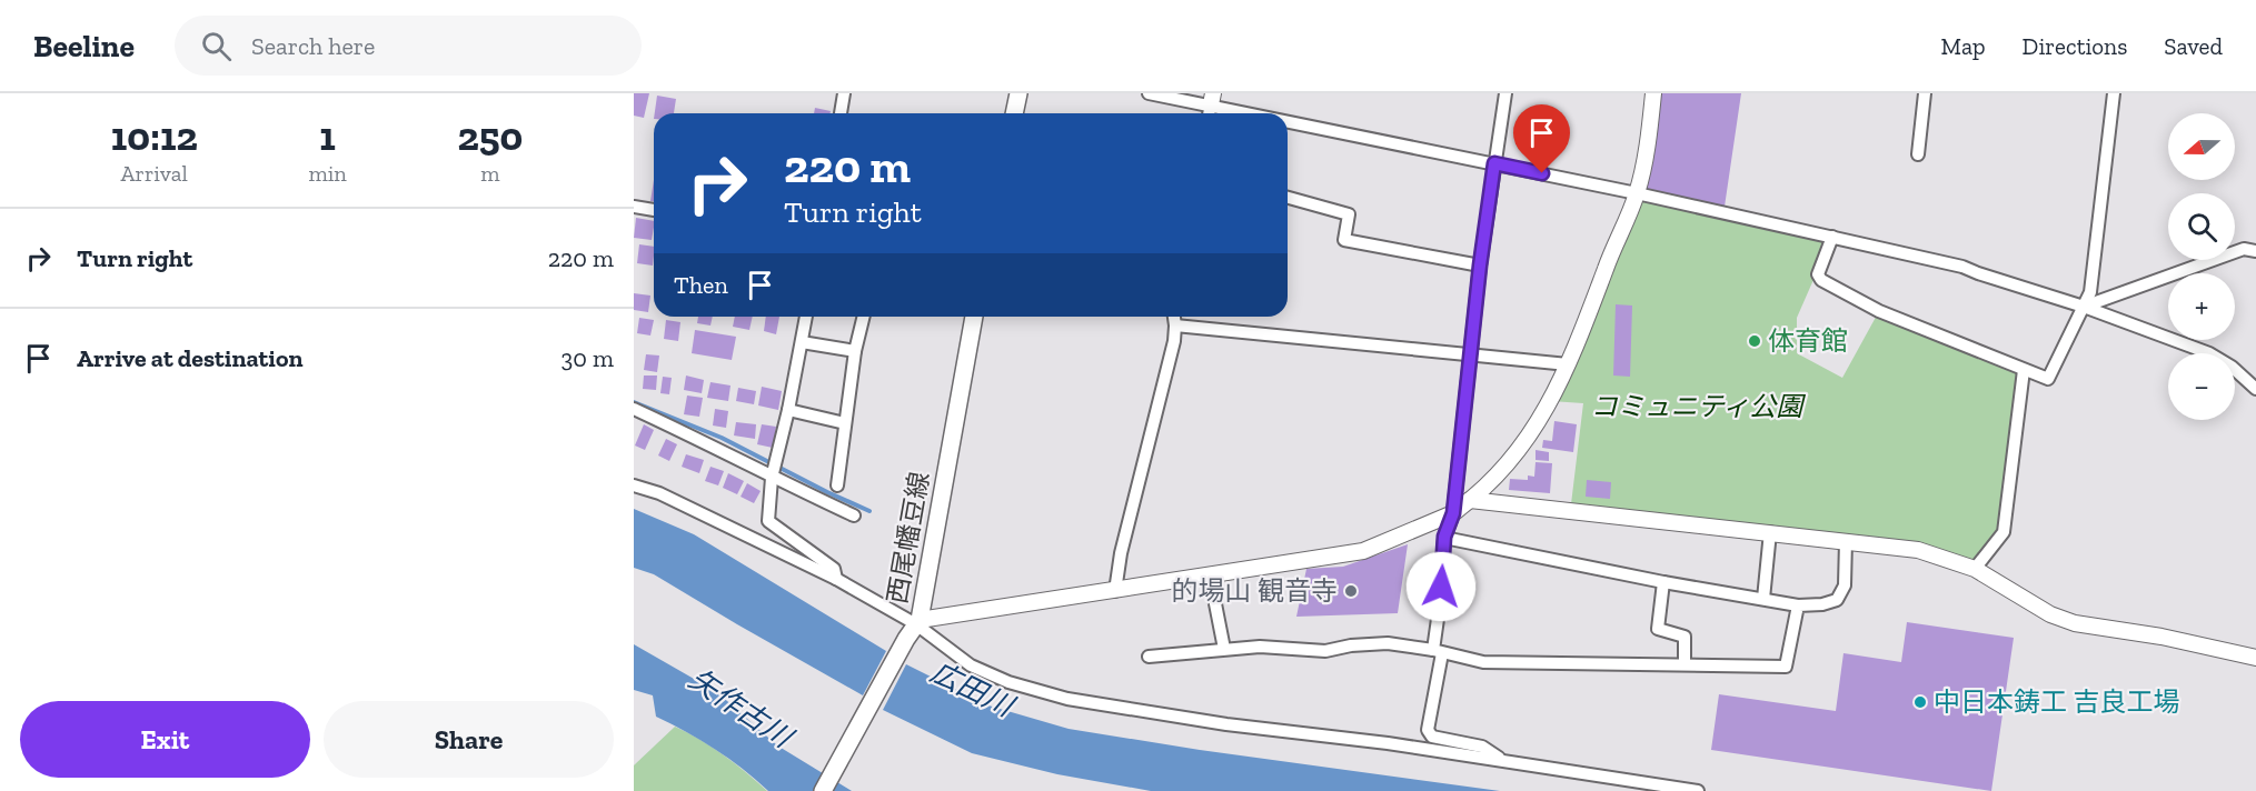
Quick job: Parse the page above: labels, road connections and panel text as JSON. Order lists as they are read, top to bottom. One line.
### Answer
{"streets":{"main road":["西尾幡豆線"]},"water":["広田川","矢作古川"],"parks":["コミュニティ公園"],"places":["体育館","的場山 観音寺","中日本鋳工 吉良工場"],"north":"left","page":{"header":"Beeline","search":"Search here","nav":["Map","Directions","Saved"],"eta":["10:12","Arrival","1","min","250","m"],"map_buttons":["+","−"],"turn":["220 m","Turn right"],"list":[{"name":"Turn right","value":"220 m"},{"name":"Arrive at destination","value":"30 m"}],"then":"Then","buttons":["Exit","Share"]}}
